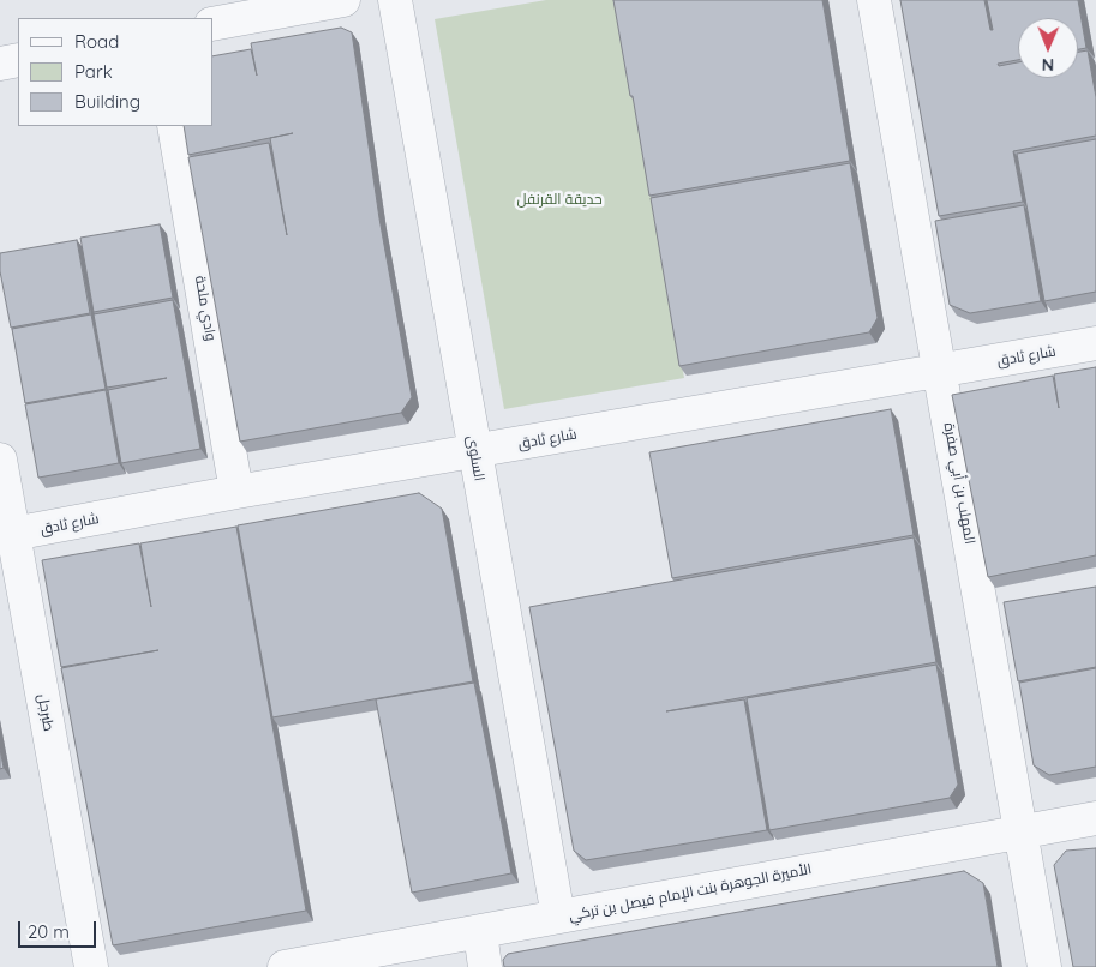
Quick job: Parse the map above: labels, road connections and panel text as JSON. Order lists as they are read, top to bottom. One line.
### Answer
{"streets":{"street":["وادي ملحة","شارع ثادق","السلوى","المهلب بن أبي صفرة","طبرجل","الأميرة الجوهرة بنت الإمام فيصل بن تركي"]},"crossings":[["وادي ملحة","شارع ثادق"],["شارع ثادق","السلوى"],["شارع ثادق","المهلب بن أبي صفرة"],["شارع ثادق","طبرجل"],["السلوى","الأميرة الجوهرة بنت الإمام فيصل بن تركي"],["المهلب بن أبي صفرة","الأميرة الجوهرة بنت الإمام فيصل بن تركي"]],"parks":["حديقة القرنفل"],"legend":["Road","Park","Building"],"scale_bar":"20 m","north":"bottom"}
